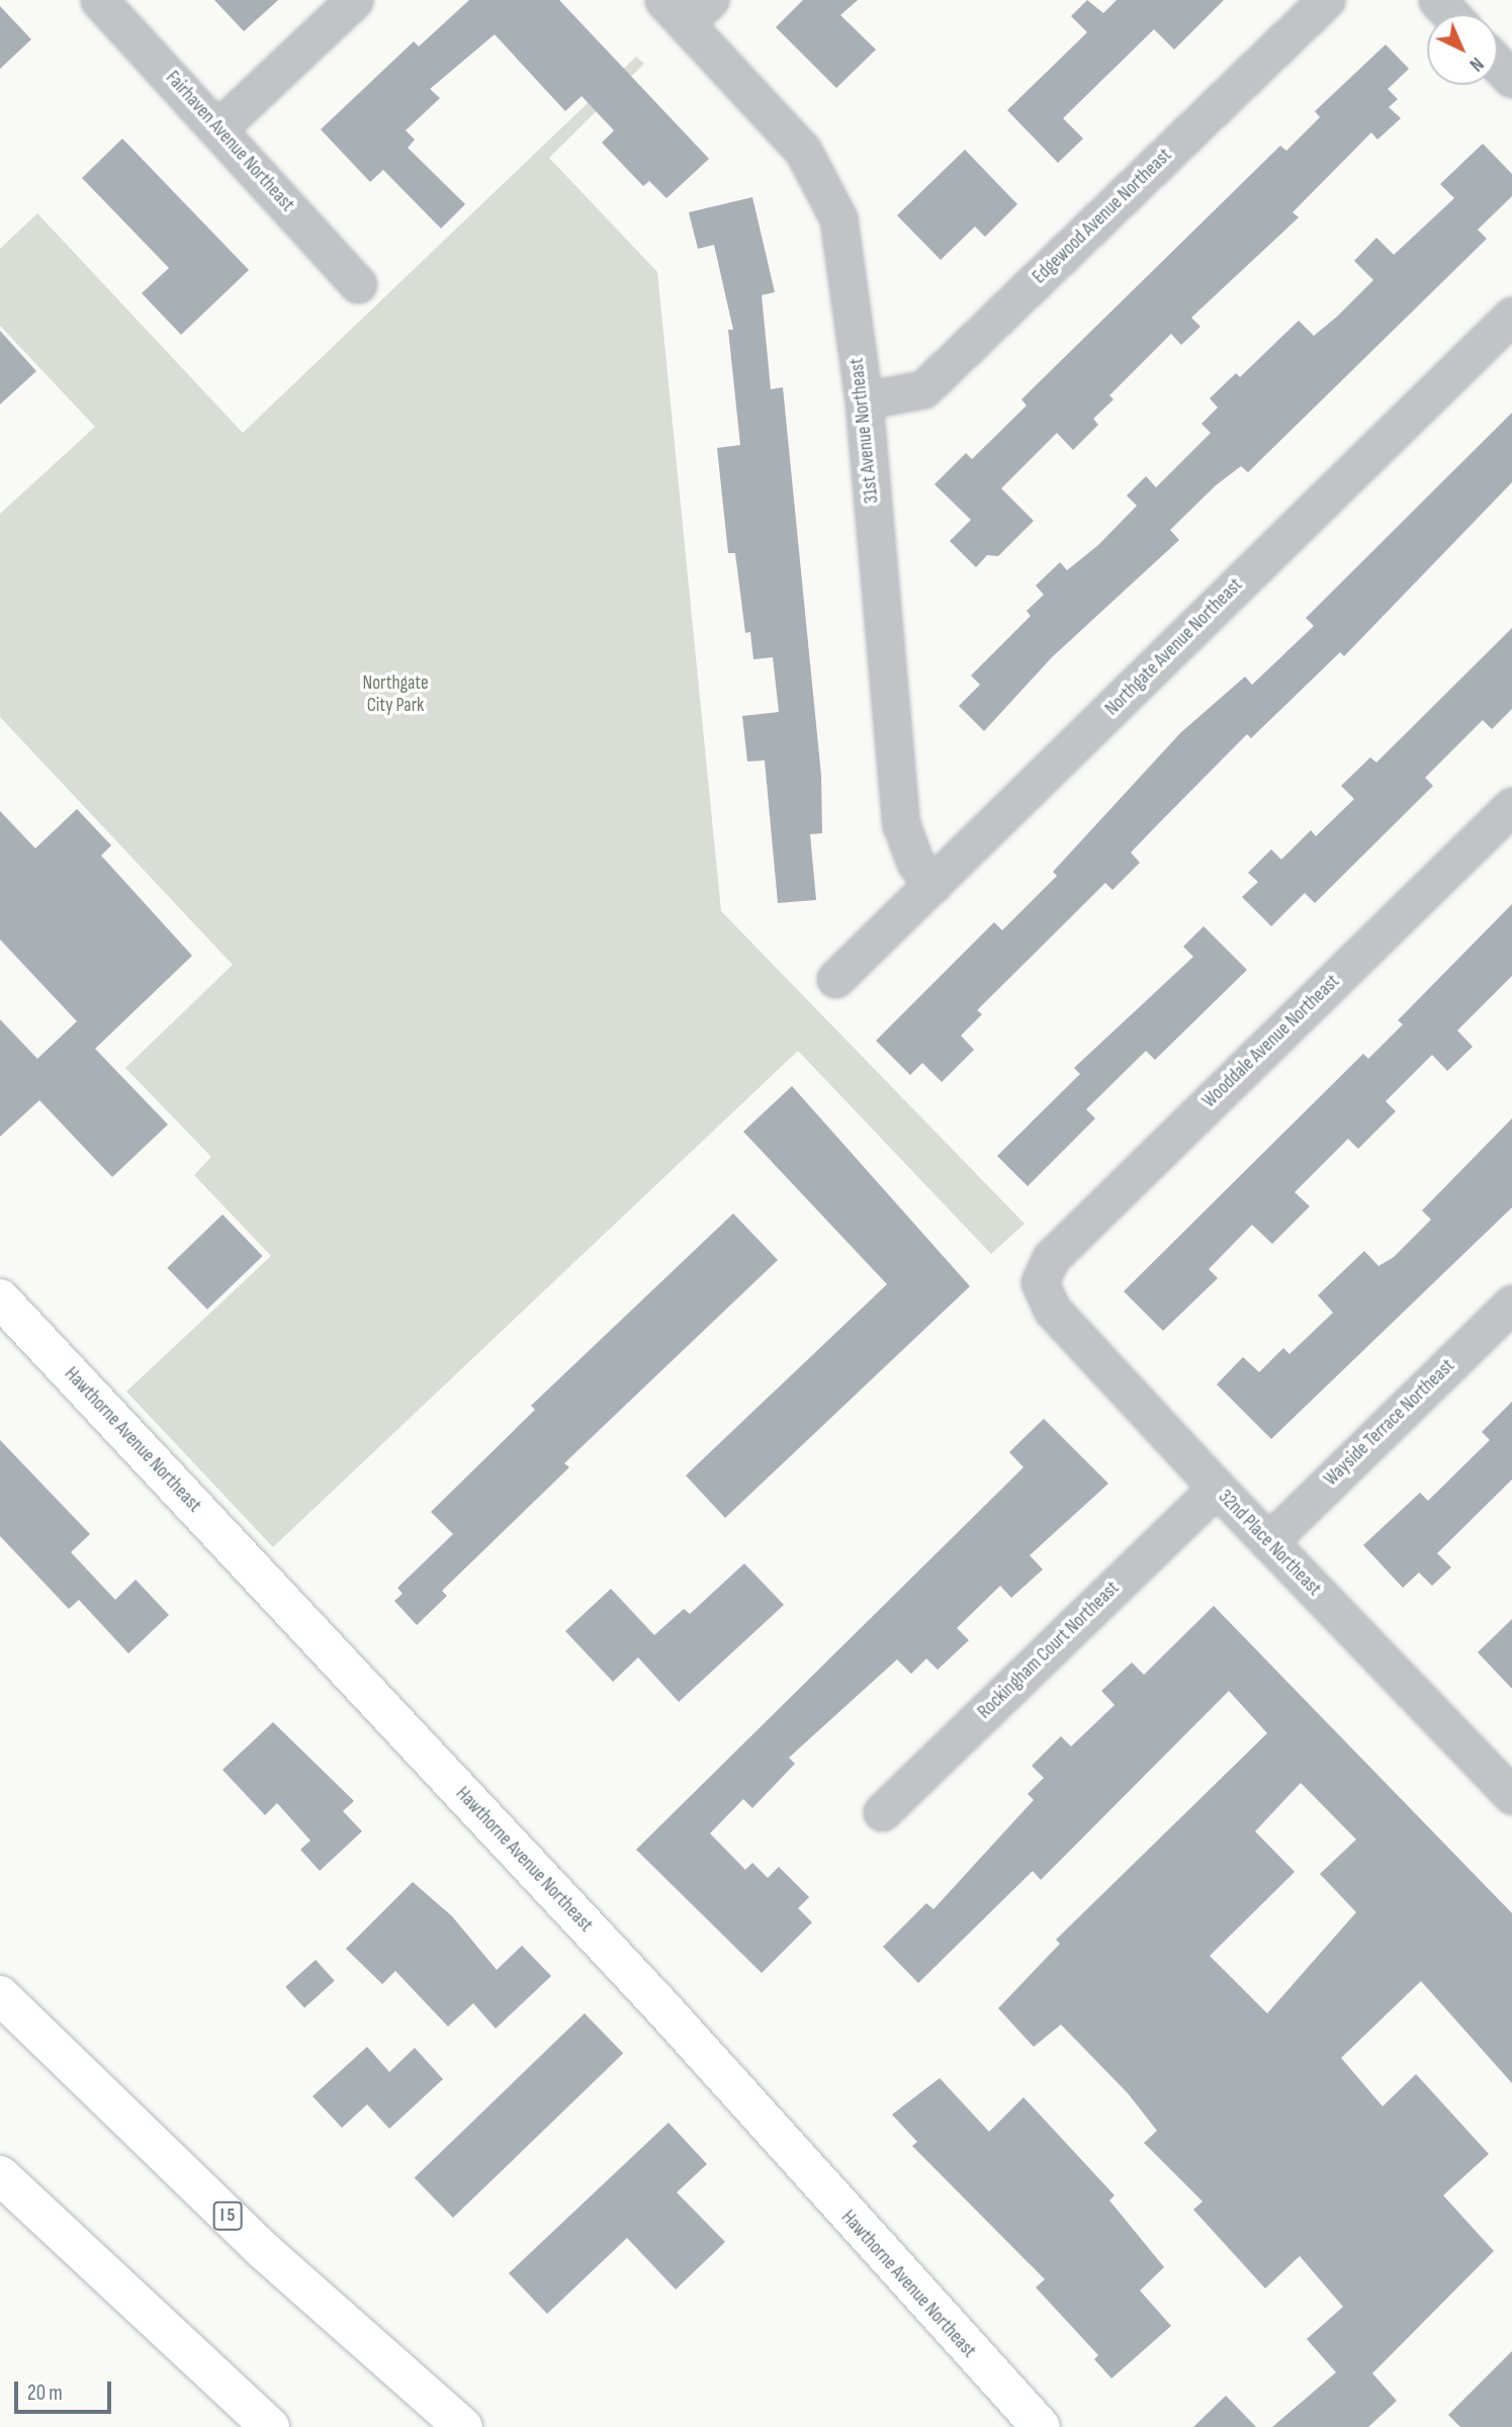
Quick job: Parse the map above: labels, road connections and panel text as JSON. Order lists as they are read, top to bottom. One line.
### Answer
{"streets":{"main road":["Hawthorne Avenue Northeast","I 5"],"street":["Fairhaven Avenue Northeast","Edgewood Avenue Northeast","31st Avenue Northeast","Northgate Avenue Northeast","Wooddale Avenue Northeast","Wayside Terrace Northeast","32nd Place Northeast","Rockingham Court Northeast"]},"crossings":[["Edgewood Avenue Northeast","31st Avenue Northeast"],["31st Avenue Northeast","Northgate Avenue Northeast"],["Wooddale Avenue Northeast","32nd Place Northeast"],["Wayside Terrace Northeast","32nd Place Northeast"],["32nd Place Northeast","Rockingham Court Northeast"]],"parks":["Northgate City Park"],"scale_bar":"20 m","north":"bottom right"}
